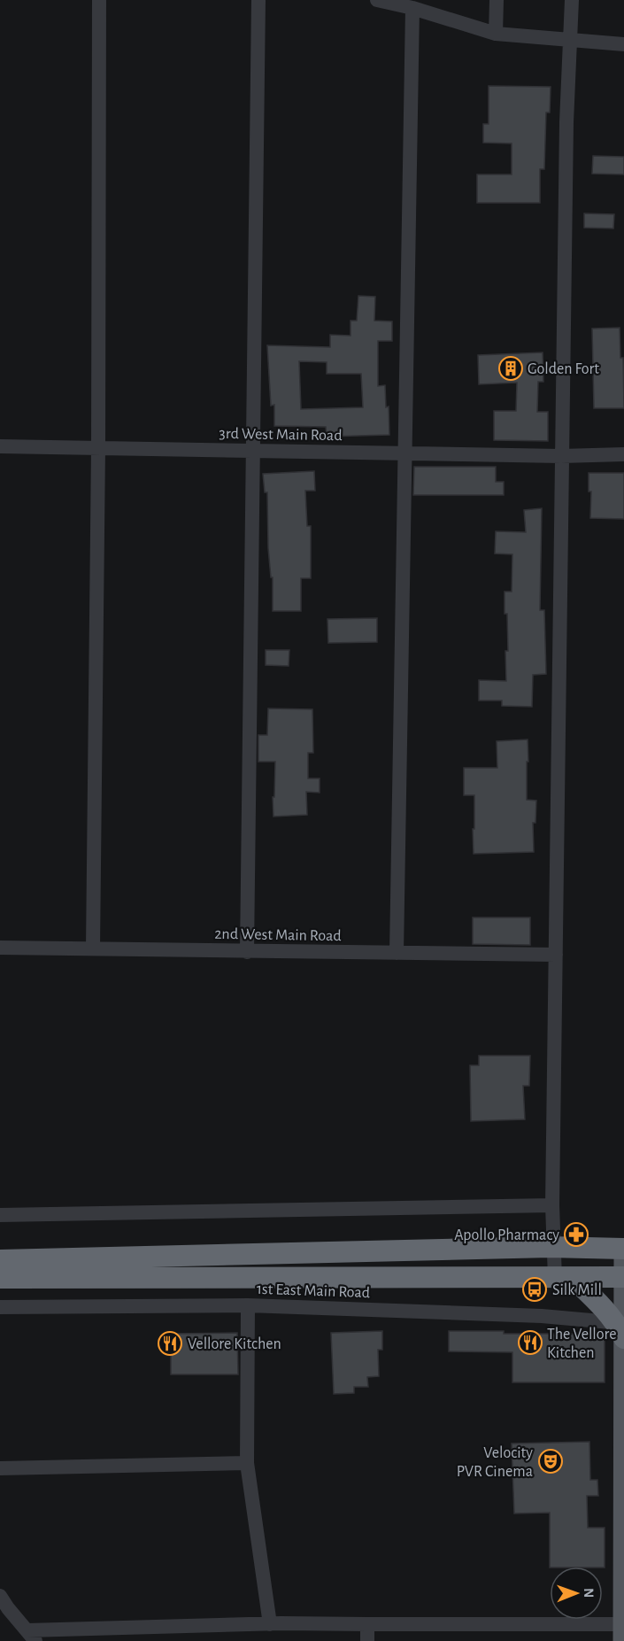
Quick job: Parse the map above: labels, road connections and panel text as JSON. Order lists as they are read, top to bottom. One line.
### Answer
{"streets":{"street":["3rd West Main Road","2nd West Main Road","1st East Main Road"]},"places":{"building":["Golden Fort"],"pharmacy":["Apollo Pharmacy"],"bus stop":["Silk Mill"],"restaurant":["The Vellore Kitchen","Vellore Kitchen"],"theatre":["Velocity PVR Cinema"]},"north":"right"}
